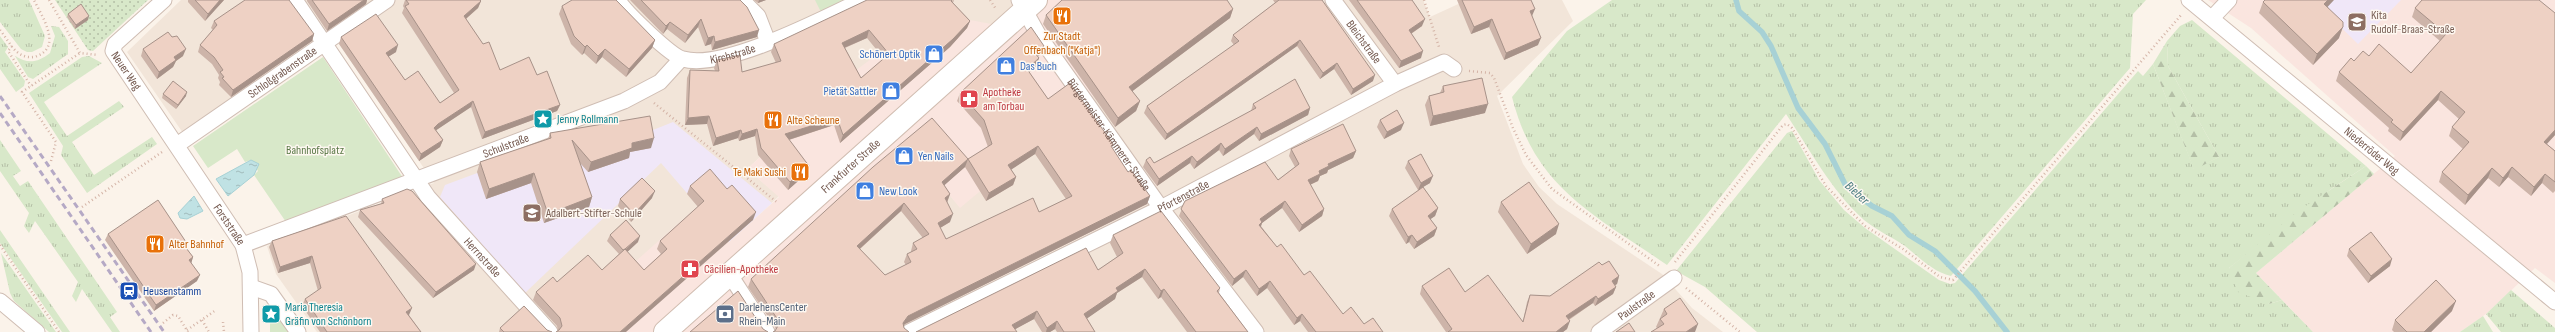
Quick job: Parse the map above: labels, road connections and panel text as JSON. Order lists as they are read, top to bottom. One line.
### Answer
{"streets":{"street":["Bleichstraße","Kirchstraße","Neuer Weg","Schloßgrabenstraße","Bürgermeister-Kämmerer-Straße","Schulstraße","Niederröder Weg","Frankfurter Straße","Pfortenstraße","Forststraße","Herrnstraße","Paulstraße"]},"crossings":[["Bleichstraße","Pfortenstraße"],["Kirchstraße","Schulstraße"],["Neuer Weg","Forststraße"],["Schloßgrabenstraße","Forststraße"],["Bürgermeister-Kämmerer-Straße","Frankfurter Straße"],["Bürgermeister-Kämmerer-Straße","Pfortenstraße"],["Schulstraße","Herrnstraße"]],"water":["Bieber"],"parks":["Bahnhofsplatz"],"places":{"restaurant":["Zur Stadt Offenbach (\"Katja\")","Alte Scheune","Te Maki Sushi","Alter Bahnhof"],"school or university":["Kita Rudolf-Braas-Straße","Adalbert-Stifter-Schule"],"shop":["Schönert Optik","Das Buch","Pietät Sattler","Yen Nails","New Look"],"pharmacy":["Apotheke am Torbau","Cäcilien-Apotheke"],"place":["Jenny Rollmann","Maria Theresia Gräfin von Schönborn"],"station":["Heusenstamm"],"bank":["DarlehensCenter Rhein-Main"]}}
